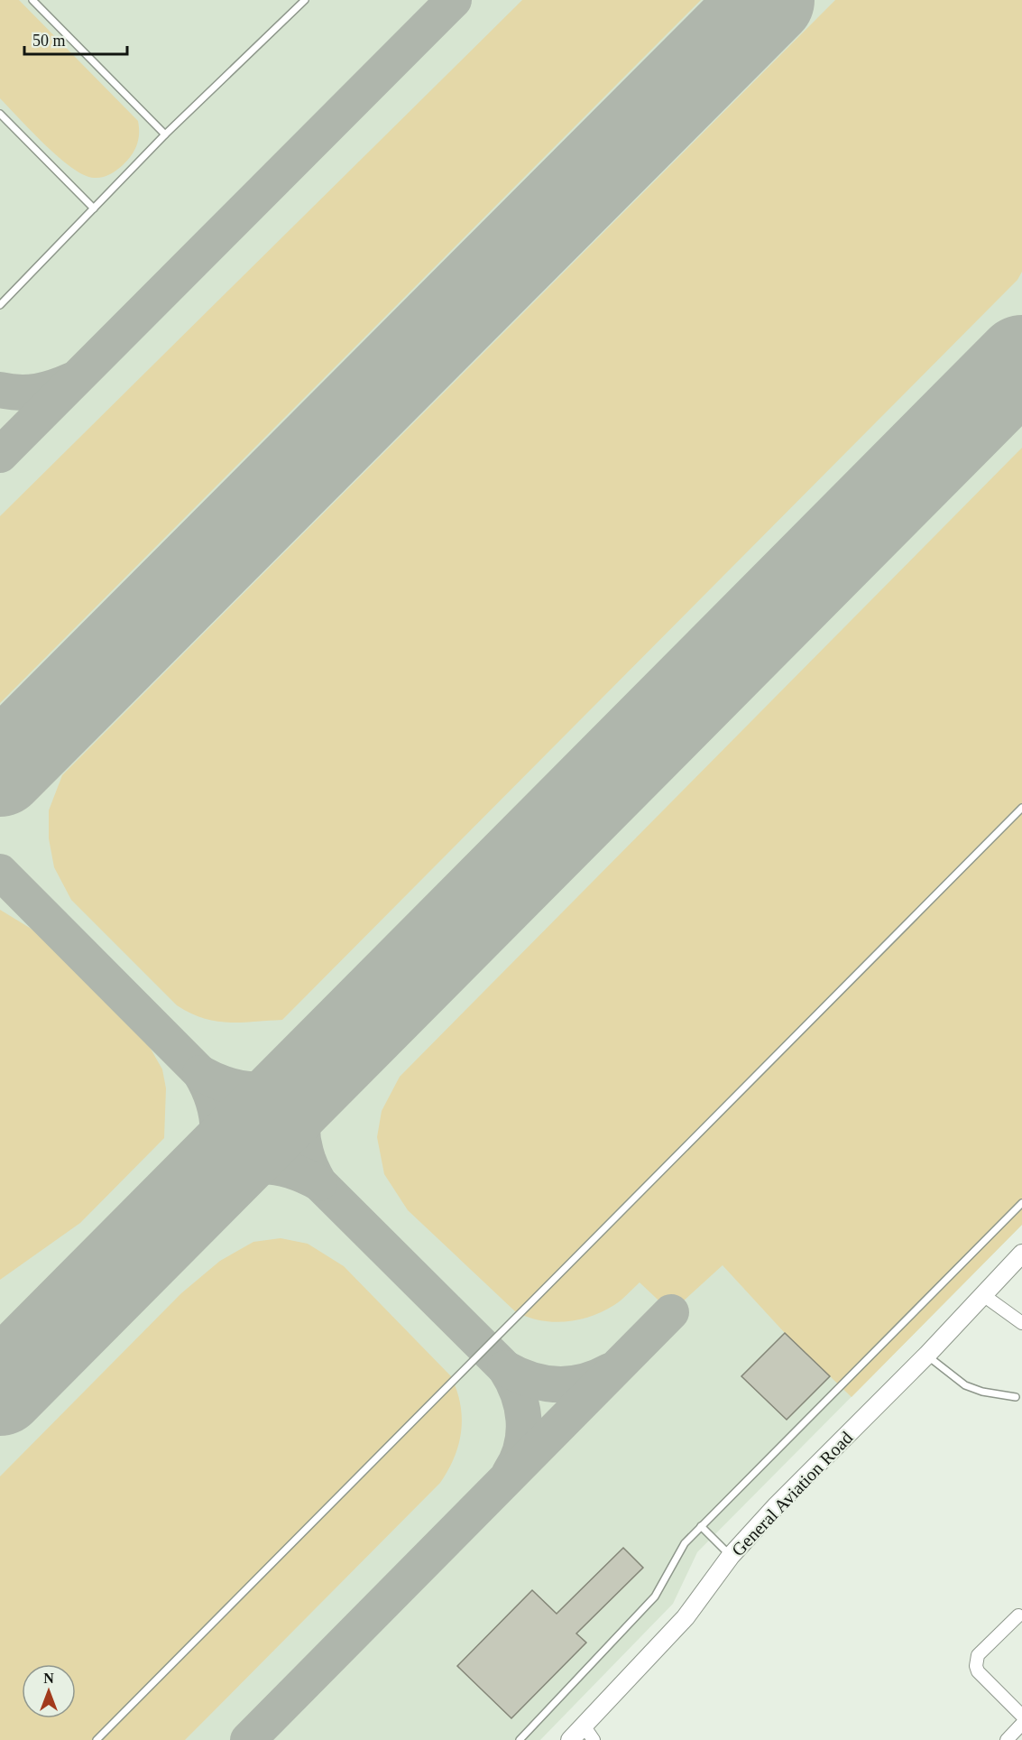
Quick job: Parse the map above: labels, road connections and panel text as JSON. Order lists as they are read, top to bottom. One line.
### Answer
{"streets":{"main road":["General Aviation Road"]},"scale_bar":"50 m","north":"top"}
